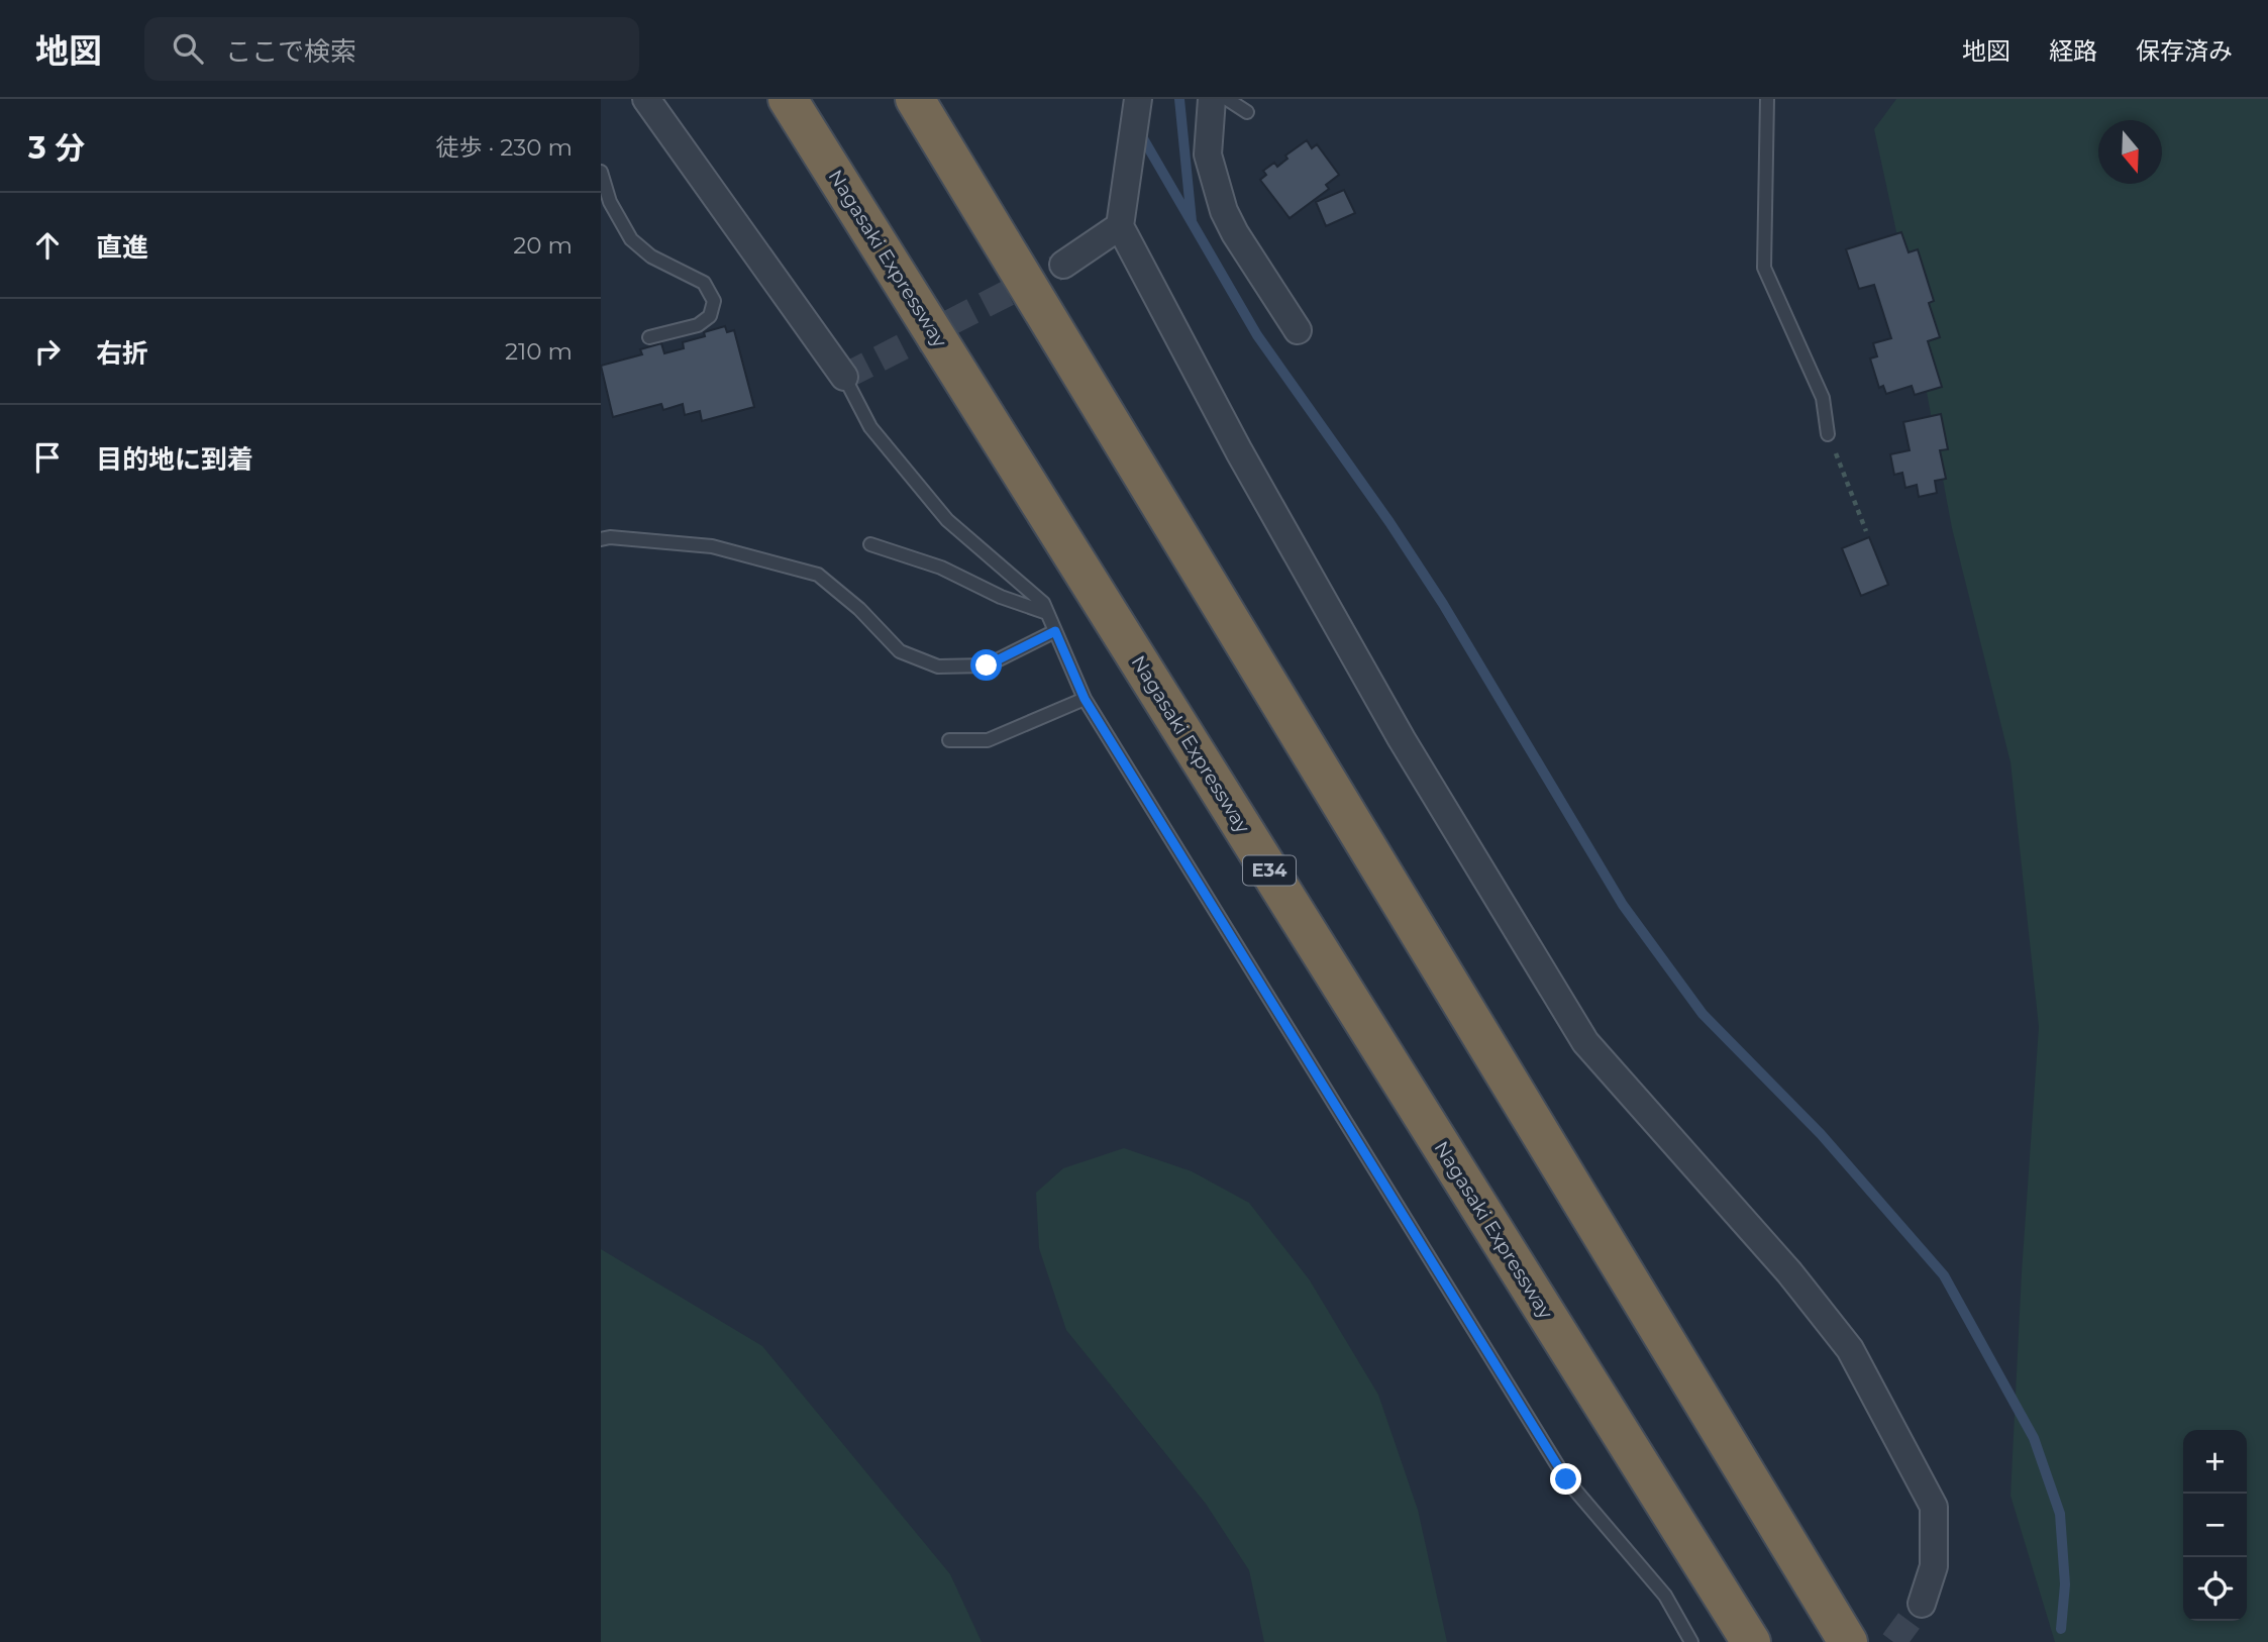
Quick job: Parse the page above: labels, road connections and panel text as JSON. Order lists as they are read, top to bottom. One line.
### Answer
{"streets":{"highway":["Nagasaki Expressway","E34"]},"north":"bottom","page":{"header":"地図","search":"ここで検索","nav":["地図","経路","保存済み"],"heading":["3 分","徒歩 · 230 m"],"list":[["直進","20 m"],["右折","210 m"],"目的地に到着"],"map_buttons":["+","−"]}}
